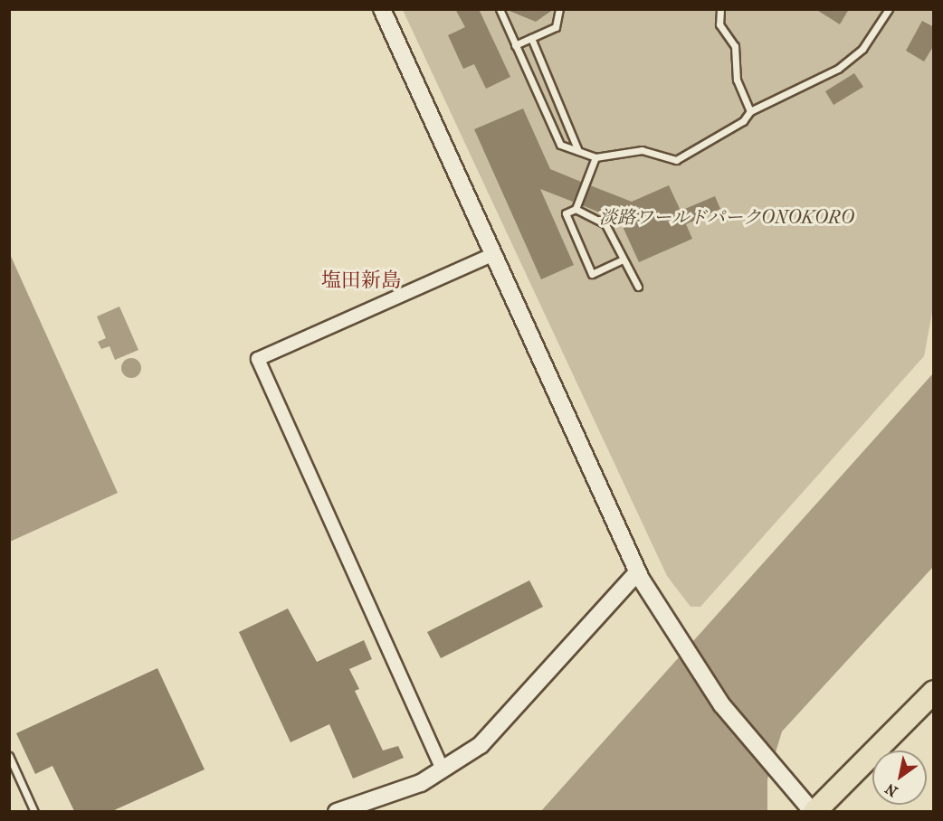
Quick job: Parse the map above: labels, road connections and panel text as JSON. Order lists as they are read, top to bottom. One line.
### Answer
{"districts":["塩田新島"],"parks":["淡路ワールドパークONOKORO"],"north":"bottom left"}
